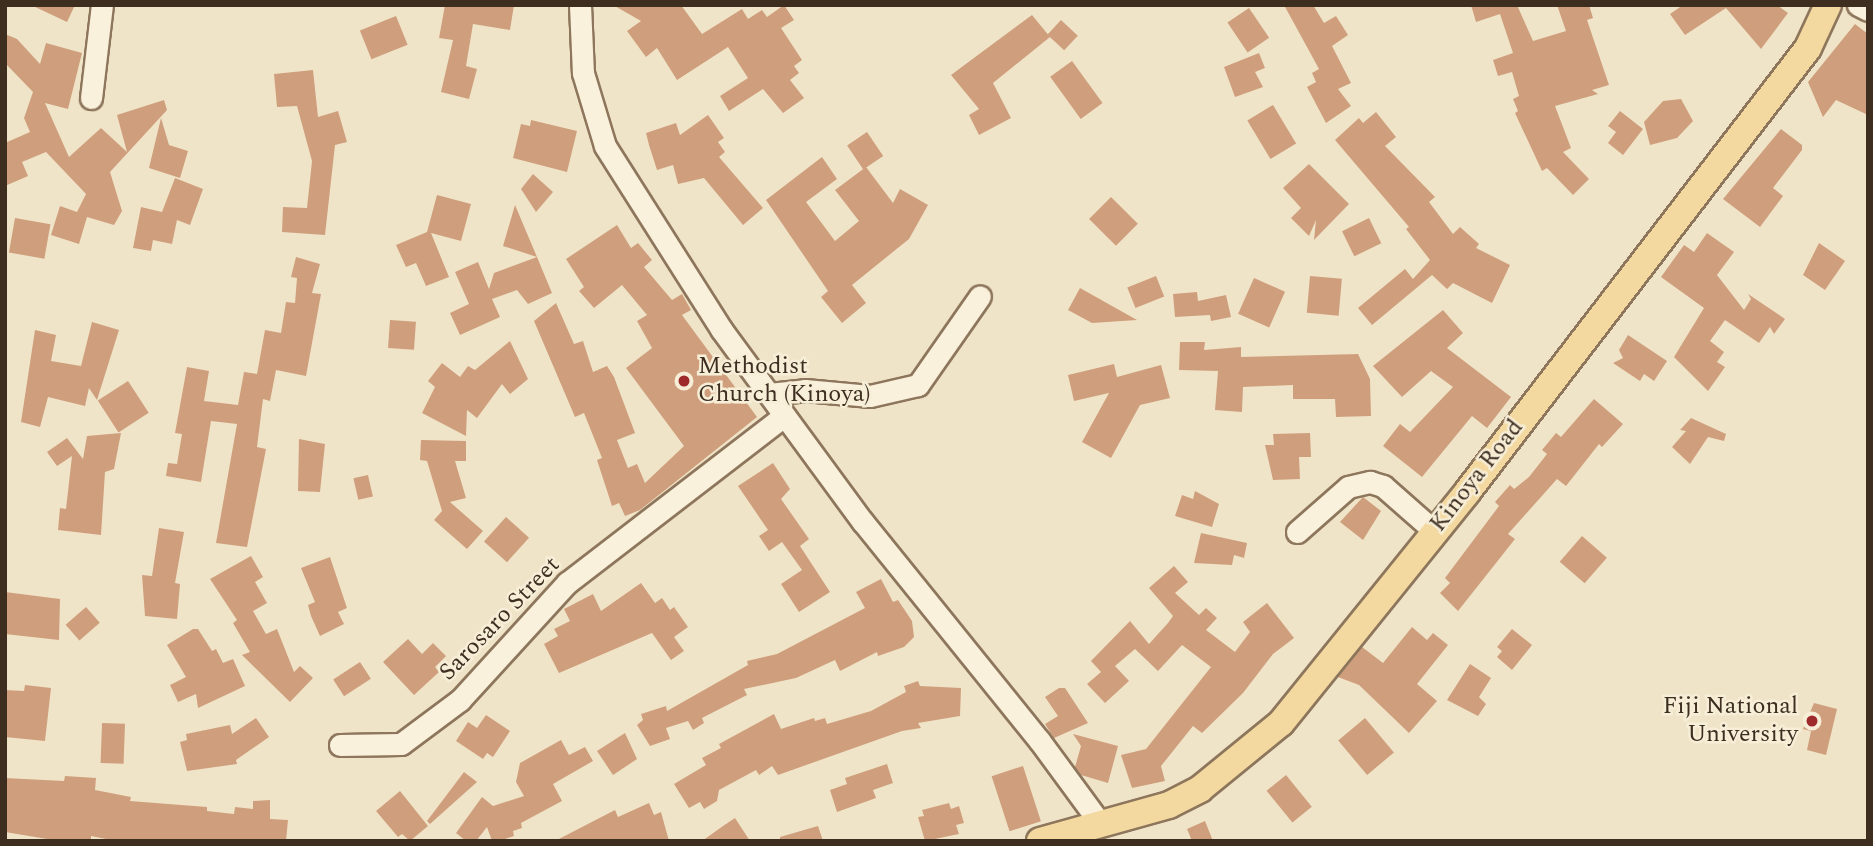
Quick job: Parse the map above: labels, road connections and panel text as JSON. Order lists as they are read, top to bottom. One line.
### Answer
{"streets":{"main road":["Kinoya Road"],"street":["Sarosaro Street"]},"places":["Methodist Church (Kinoya)","Fiji National University"]}
